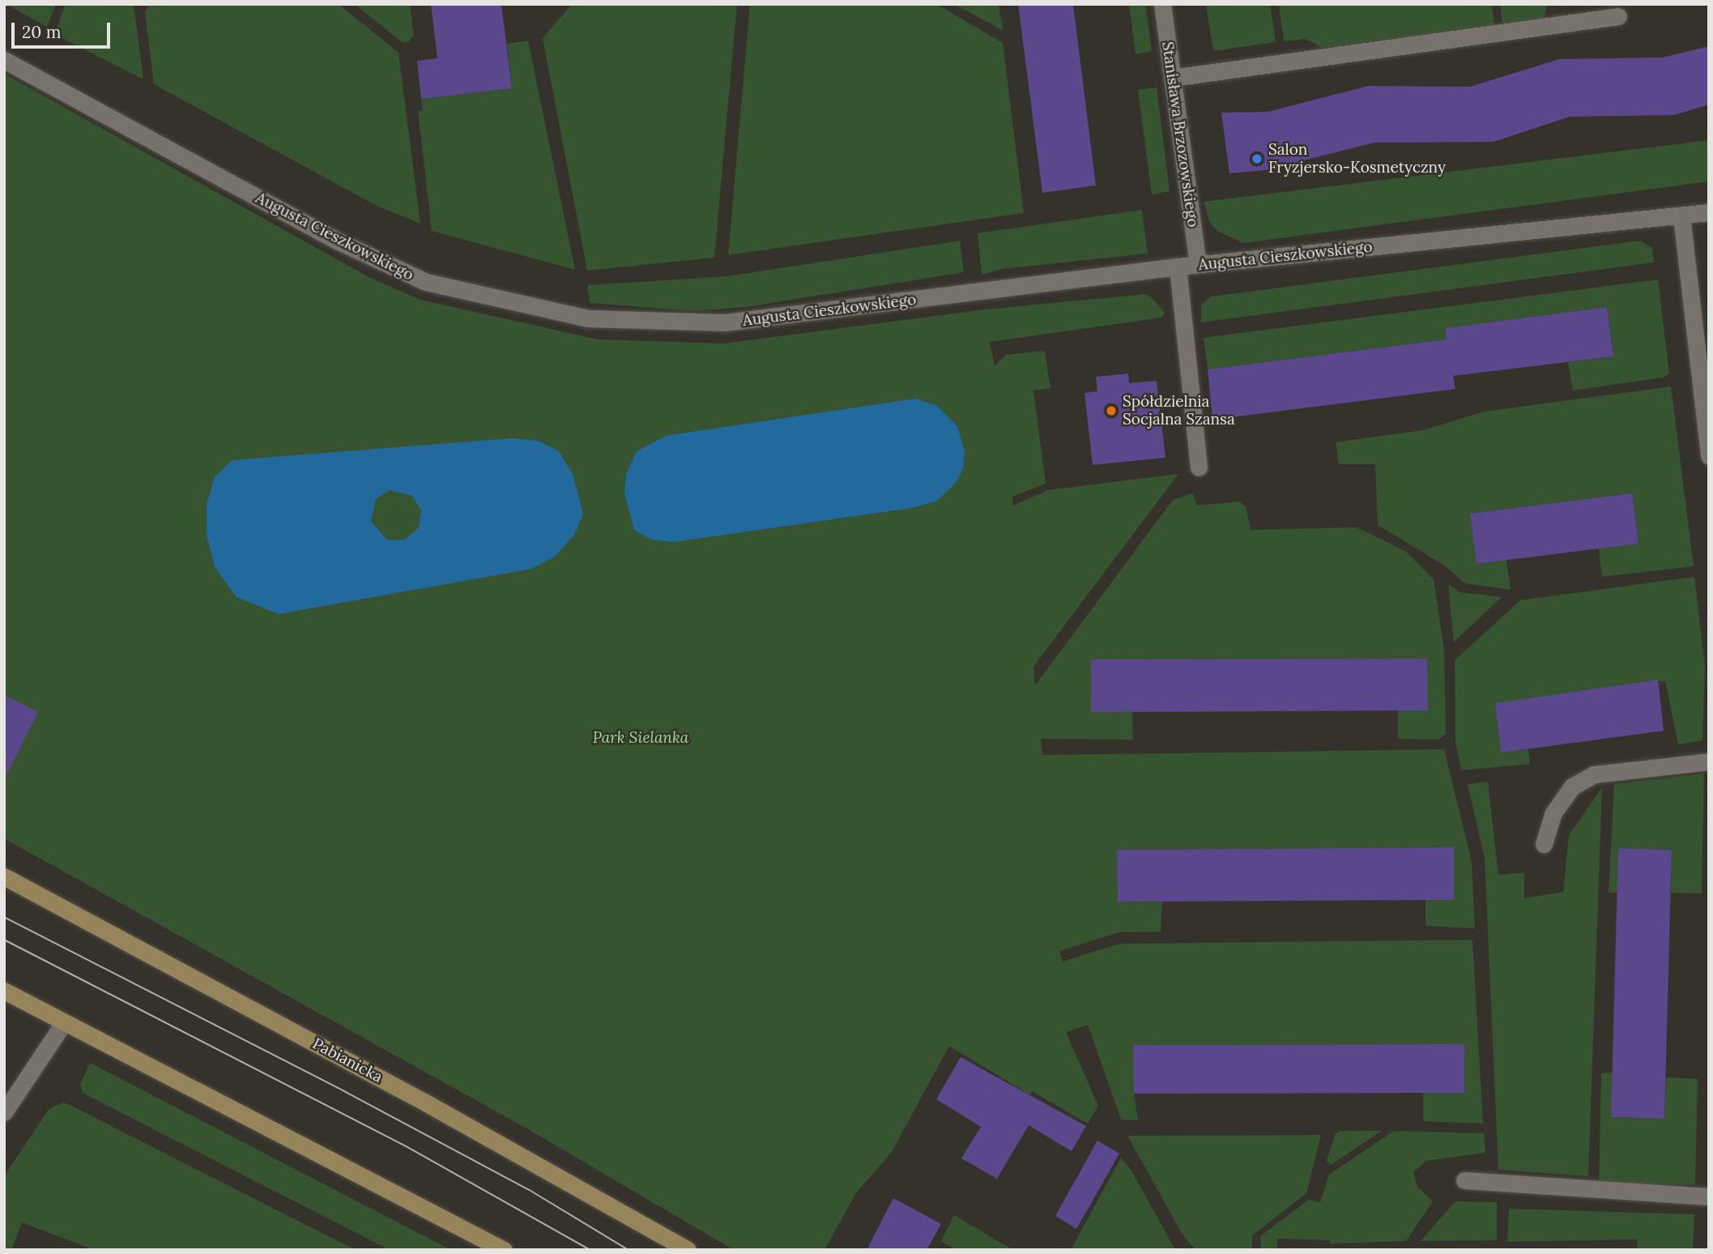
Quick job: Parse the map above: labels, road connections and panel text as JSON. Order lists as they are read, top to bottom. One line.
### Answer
{"streets":{"main road":["Pabianicka"],"street":["Stanisława Brzozowskiego","Augusta Cieszkowskiego"]},"crossings":[["Stanisława Brzozowskiego","Augusta Cieszkowskiego"]],"parks":["Park Sielanka"],"places":["Salon Fryzjersko-Kosmetyczny","Spółdzielnia Socjalna Szansa"],"scale_bar":"20 m"}
